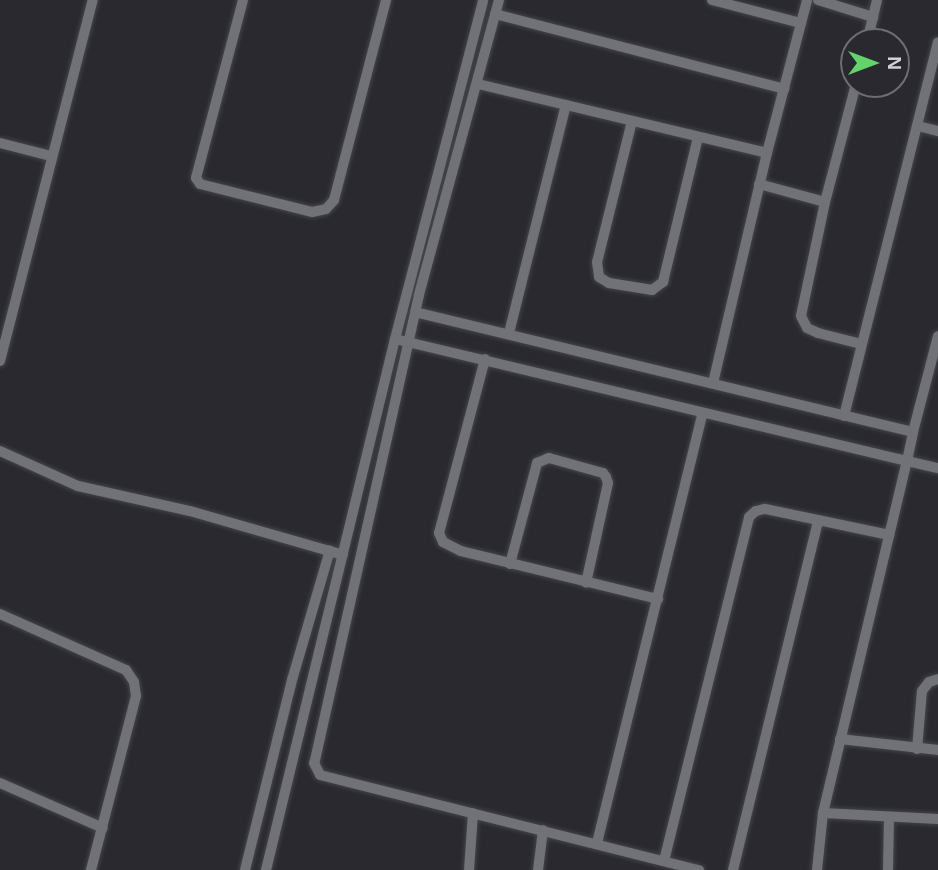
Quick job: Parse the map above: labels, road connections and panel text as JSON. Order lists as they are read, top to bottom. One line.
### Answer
{"north":"right"}
